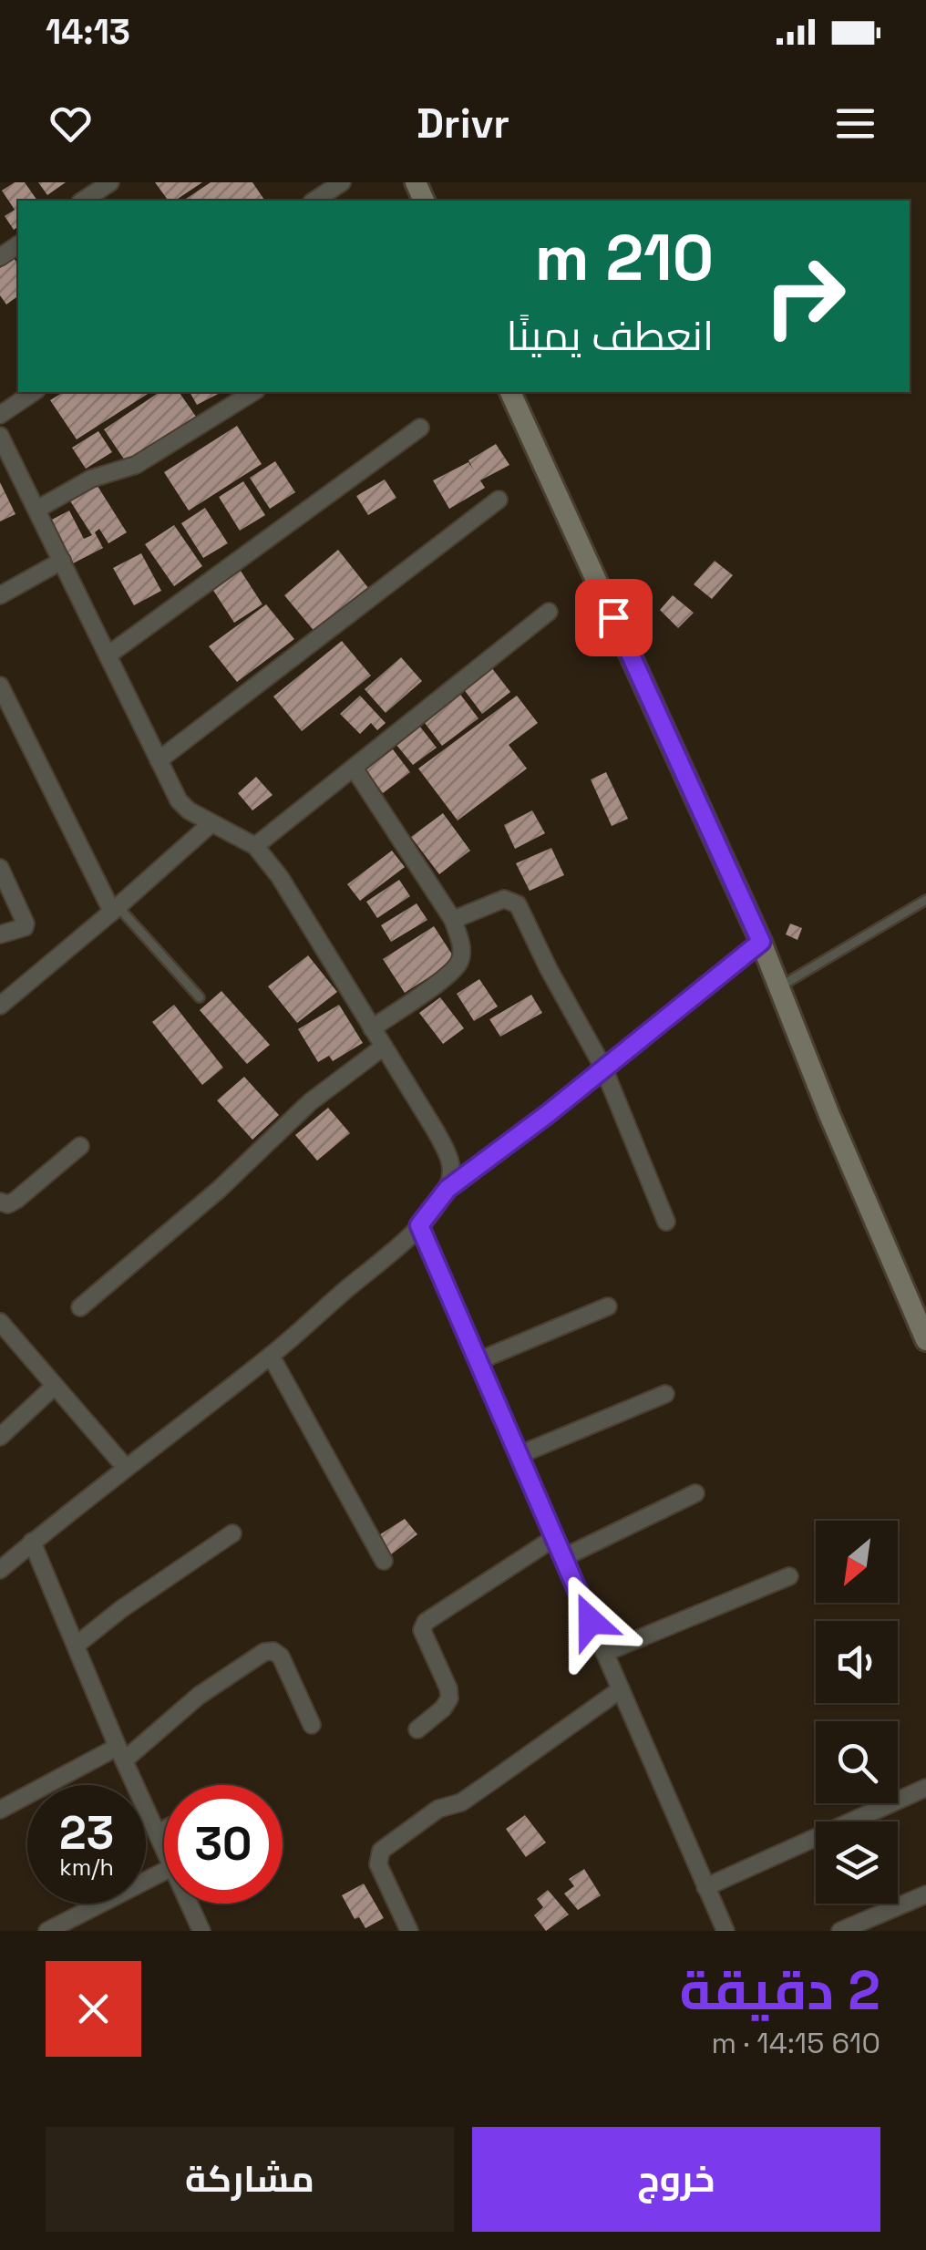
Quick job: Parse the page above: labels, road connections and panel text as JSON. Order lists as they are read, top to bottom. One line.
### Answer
{"north":"bottom left","page":{"status":"14:13","header":"Drivr","turn":["210 m","انعطف يمينًا"],"speed":"23 km/h","limit":"30","heading":["2 دقيقة","610 m · 14:15"],"buttons":["خروج","مشاركة"]}}
